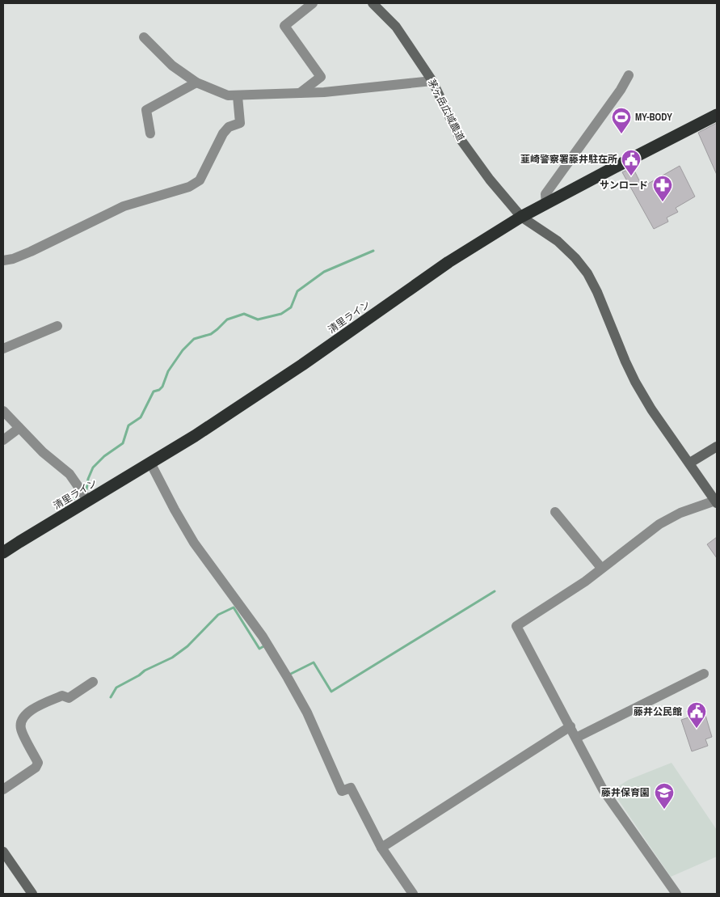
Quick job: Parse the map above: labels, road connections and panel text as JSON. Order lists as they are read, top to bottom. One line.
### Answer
{"streets":{"highway":["清里ライン"],"street":["茅ヶ岳広域農道"]},"crossings":[["茅ヶ岳広域農道","清里ライン"]],"places":{"sports":["MY-BODY"],"public building":["韮崎警察署藤井駐在所","藤井公民館"],"pharmacy":["サンロード"],"school or university":["藤井保育園"]}}
